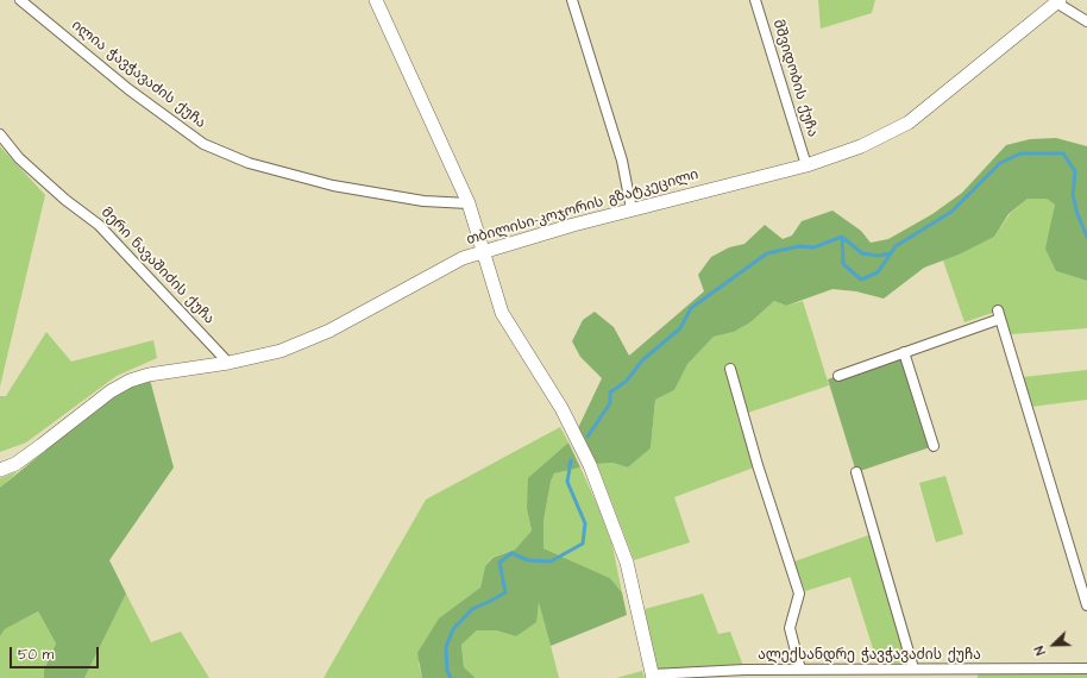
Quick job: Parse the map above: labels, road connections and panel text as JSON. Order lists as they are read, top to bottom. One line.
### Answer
{"streets":{"main road":["თბილისი-კოჯორის გზატკეცილი"],"street":["ილია ჭავჭავაძის ქუჩა","მშვიდობის ქუჩა","მერი ნავაშიძის ქუჩა","ალექსანდრე ჭავჭავაძის ქუჩა"]},"crossings":[["მშვიდობის ქუჩა","თბილისი-კოჯორის გზატკეცილი"],["თბილისი-კოჯორის გზატკეცილი","მერი ნავაშიძის ქუჩა"]],"scale_bar":"50 m","north":"bottom left"}
